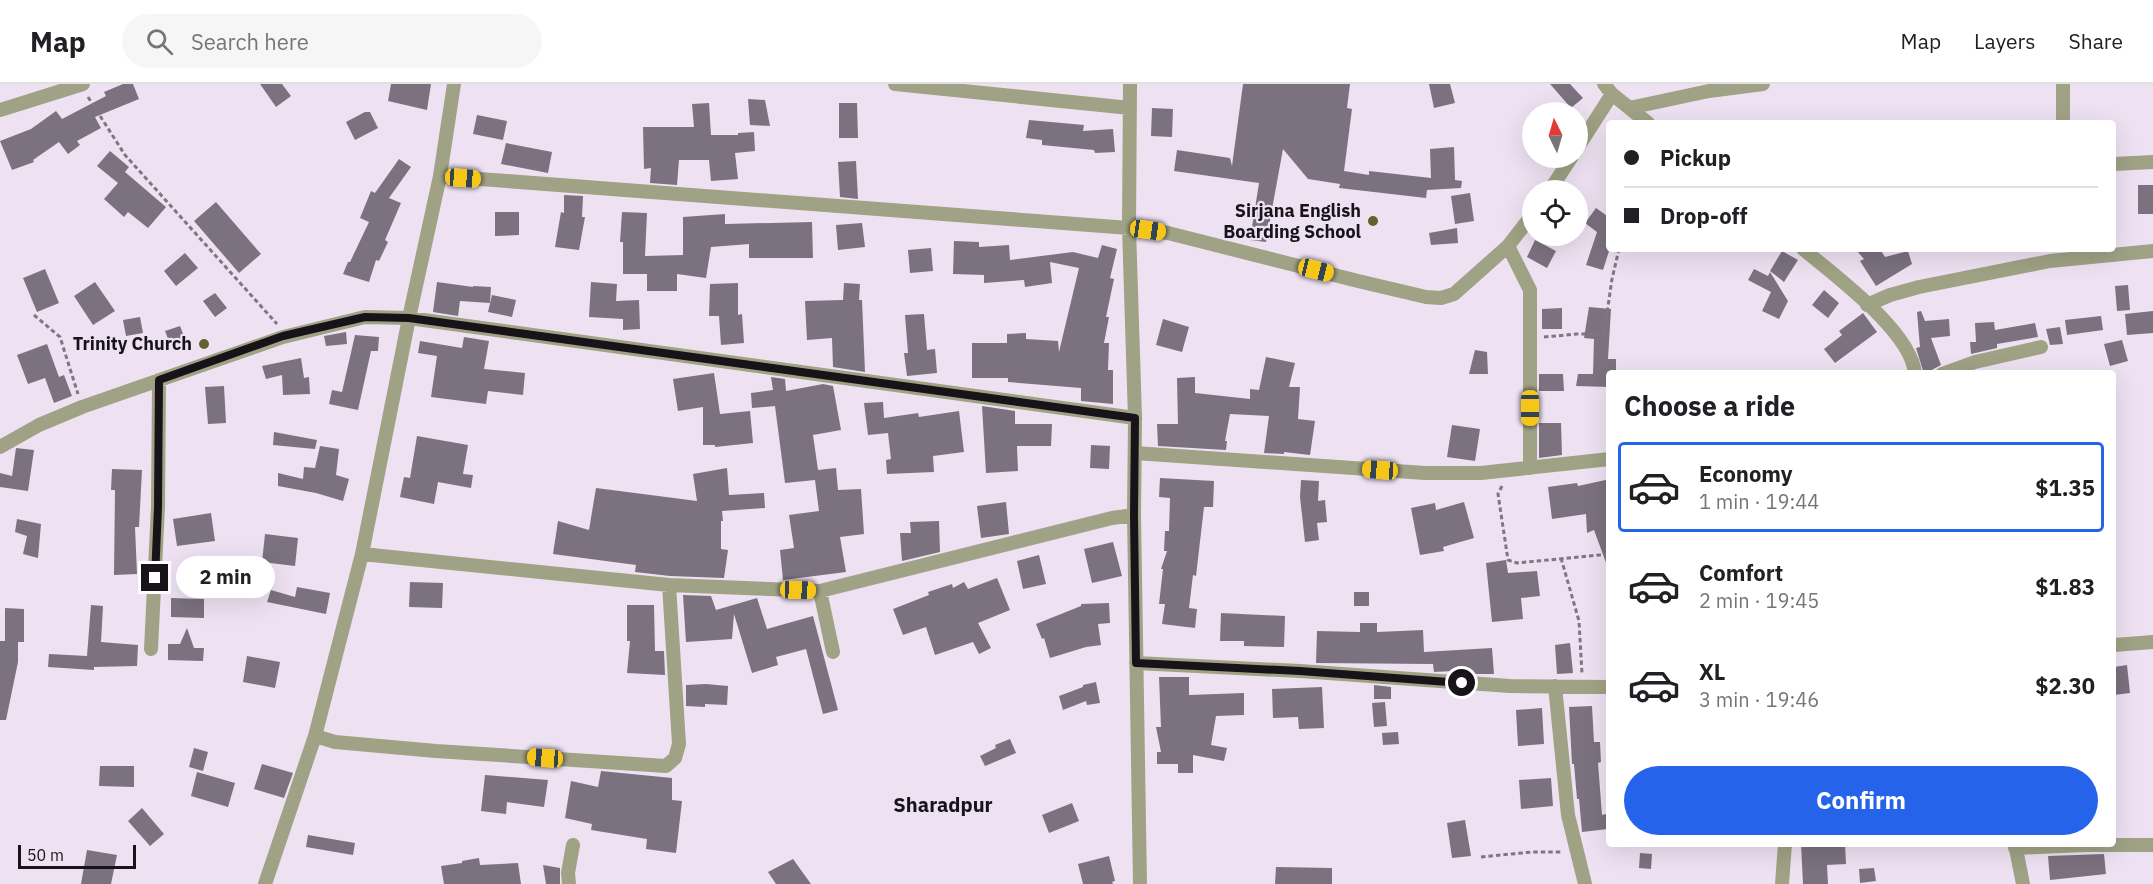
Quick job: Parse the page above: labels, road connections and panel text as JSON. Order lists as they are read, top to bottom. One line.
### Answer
{"districts":["Sharadpur"],"places":["Sirjana English Boarding School","Trinity Church"],"scale_bar":"50 m","north":"top","page":{"header":"Map","search":"Search here","nav":["Map","Layers","Share"],"banner":["Pickup","Drop-off"],"heading":"Choose a ride","list":[{"name":"Economy","note":"1 min · 19:44","value":"$1.35"},{"name":"Comfort","note":"2 min · 19:45","value":"$1.83"},{"name":"XL","note":"3 min · 19:46","value":"$2.30"}],"bubble":"2 min","buttons":"Confirm","scale":"50 m"}}
